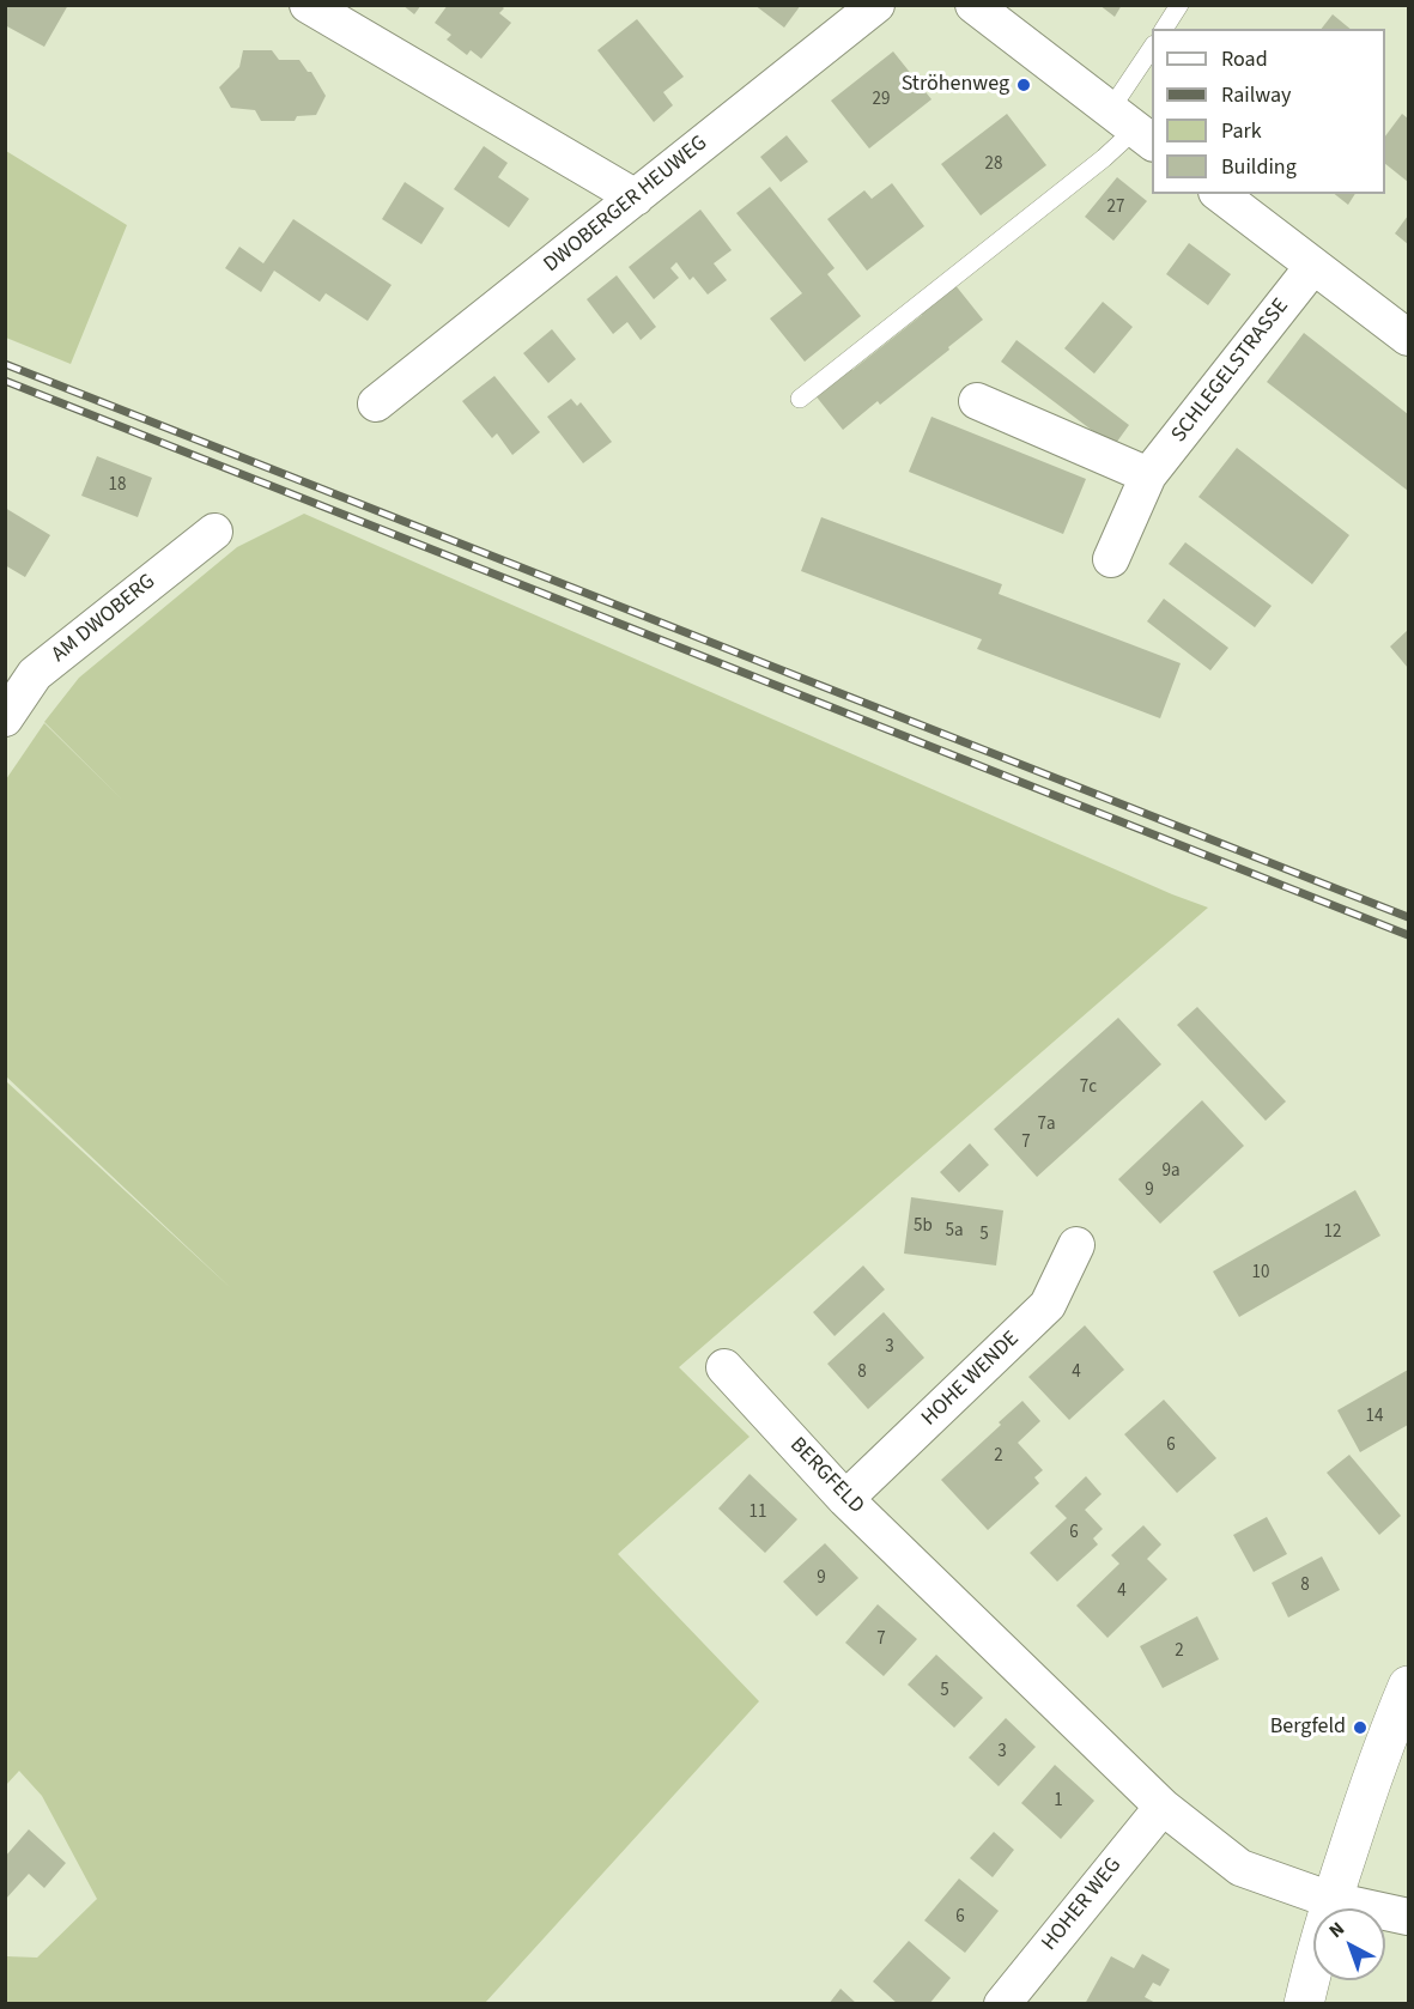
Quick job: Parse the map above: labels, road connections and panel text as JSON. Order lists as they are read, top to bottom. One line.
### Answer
{"streets":{"street":["DWOBERGER HEUWEG","SCHLEGELSTRASSE","AM DWOBERG","HOHE WENDE","BERGFELD","HOHER WEG"]},"crossings":[["HOHE WENDE","BERGFELD"],["BERGFELD","HOHER WEG"]],"places":["Ströhenweg","Bergfeld"],"house_numbers":["29","28","27","18","7c","7a","7","9a","9","5b","5a","12","5","10","3","8","4","14","6","2","11","6","9","8","4","7","2","5","3","1","6"],"legend":["Road","Railway","Park","Building"],"north":"top left"}
